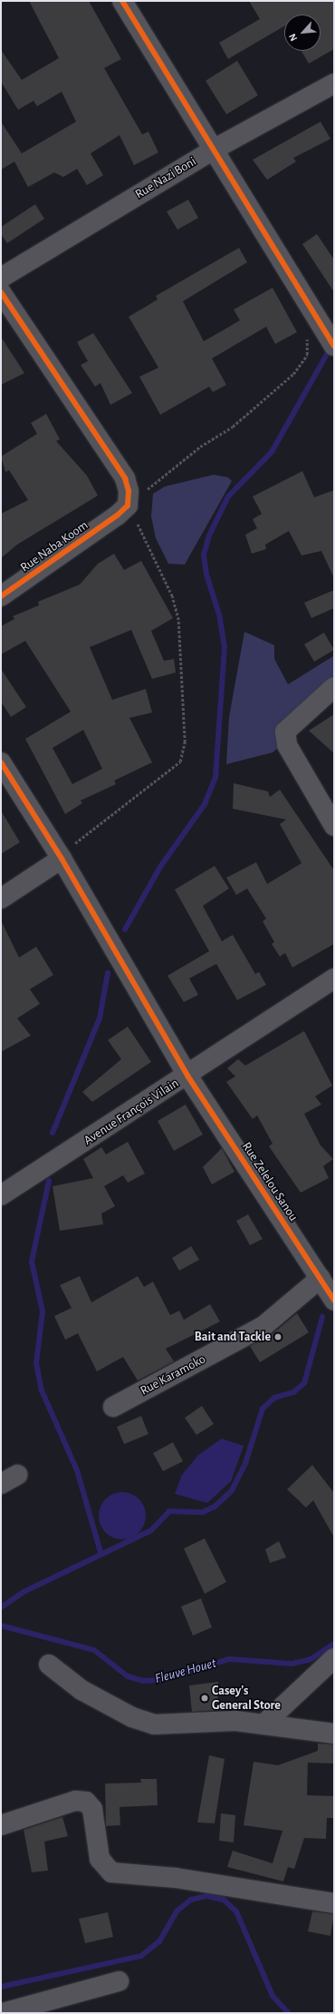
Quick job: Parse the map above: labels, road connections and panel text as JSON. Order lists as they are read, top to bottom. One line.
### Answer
{"streets":{"street":["Rue Nazi Boni","Rue Naba Koom","Avenue François Vilain","Rue Zelelou Sanou","Rue Karamoko"]},"crossings":[["Avenue François Vilain","Rue Zelelou Sanou"],["Rue Zelelou Sanou","Rue Karamoko"]],"water":["Fleuve Houet"],"places":["Bait and Tackle","Casey's General Store"],"north":"bottom left"}
